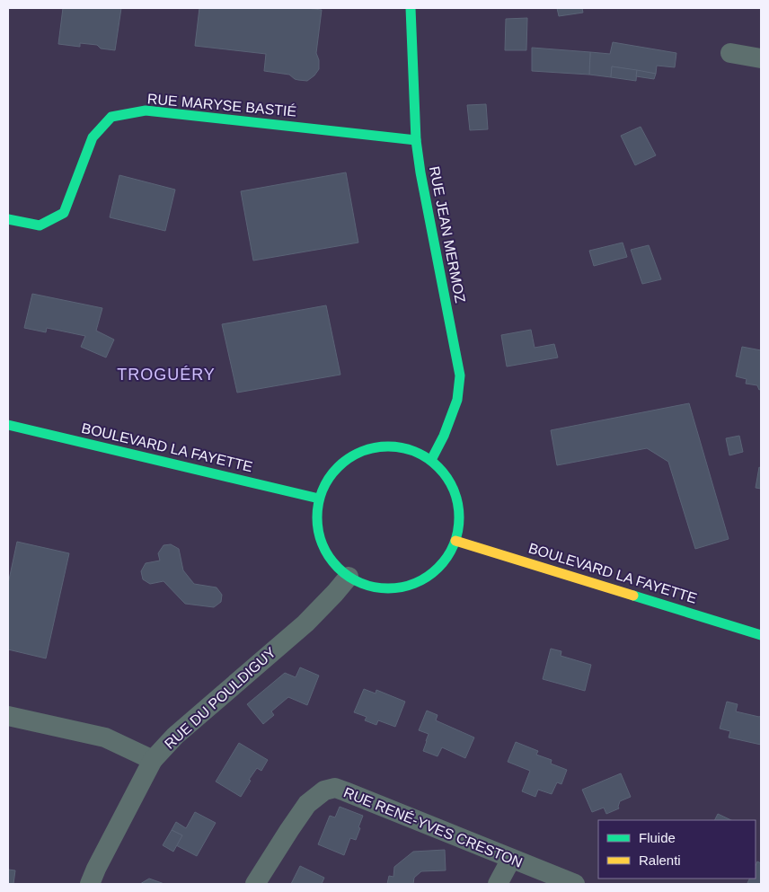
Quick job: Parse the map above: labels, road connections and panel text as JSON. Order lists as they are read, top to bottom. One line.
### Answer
{"streets":{"main road":["RUE MARYSE BASTIÉ","RUE JEAN MERMOZ","BOULEVARD LA FAYETTE"],"street":["RUE DU POULDIGUY","RUE RENÉ-YVES CRESTON"]},"crossings":[["RUE MARYSE BASTIÉ","RUE JEAN MERMOZ"],["RUE JEAN MERMOZ","BOULEVARD LA FAYETTE"],["RUE JEAN MERMOZ","RUE DU POULDIGUY"],["BOULEVARD LA FAYETTE","RUE DU POULDIGUY"]],"districts":["TROGUÉRY"],"legend":["Fluide","Ralenti"]}
